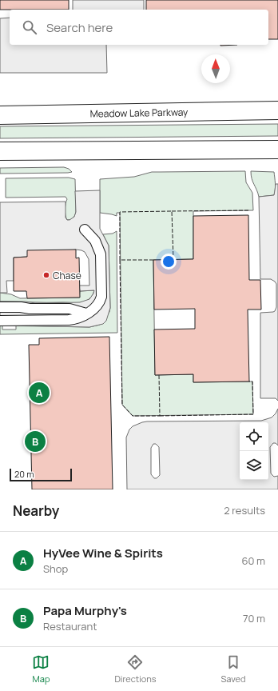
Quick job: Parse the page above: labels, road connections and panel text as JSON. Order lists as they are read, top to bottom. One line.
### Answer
{"streets":{"street":["Meadow Lake Parkway"]},"places":["Chase"],"scale_bar":"20 m","north":"top","page":{"search":"Search here","pins":["A","B"],"scale":"20 m","heading":["Nearby","2 results"],"list":[{"mark":"A","name":"HyVee Wine & Spirits","note":"Shop","value":"60 m"},{"mark":"B","name":"Papa Murphy's","note":"Restaurant","value":"70 m"}],"nav":["Map","Directions","Saved"]}}
